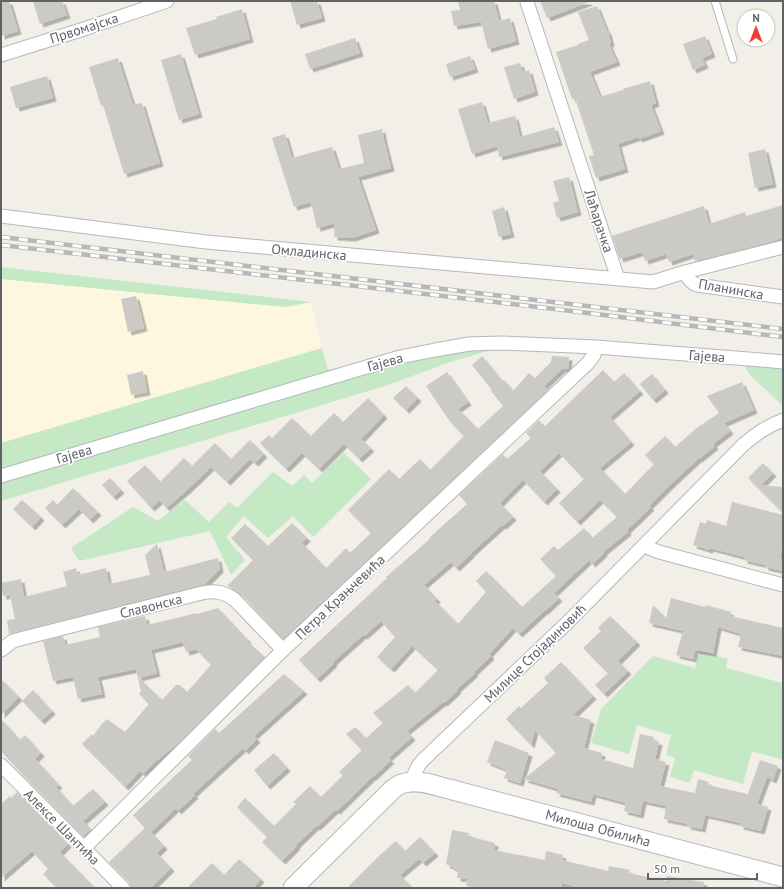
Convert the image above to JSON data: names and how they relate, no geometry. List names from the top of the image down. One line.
{"streets":{"street":["Првомајска","Лаћарачка","Омладинска","Планинска","Гајева","Петра Крањчевића","Славонска","Милице Стојадиновић","Алексе Шантића","Милоша Обилића"]},"crossings":[["Лаћарачка","Омладинска"],["Гајева","Петра Крањчевића"],["Петра Крањчевића","Славонска"],["Петра Крањчевића","Алексе Шантића"],["Милице Стојадиновић","Милоша Обилића"]],"scale_bar":"50 m","north":"top"}
